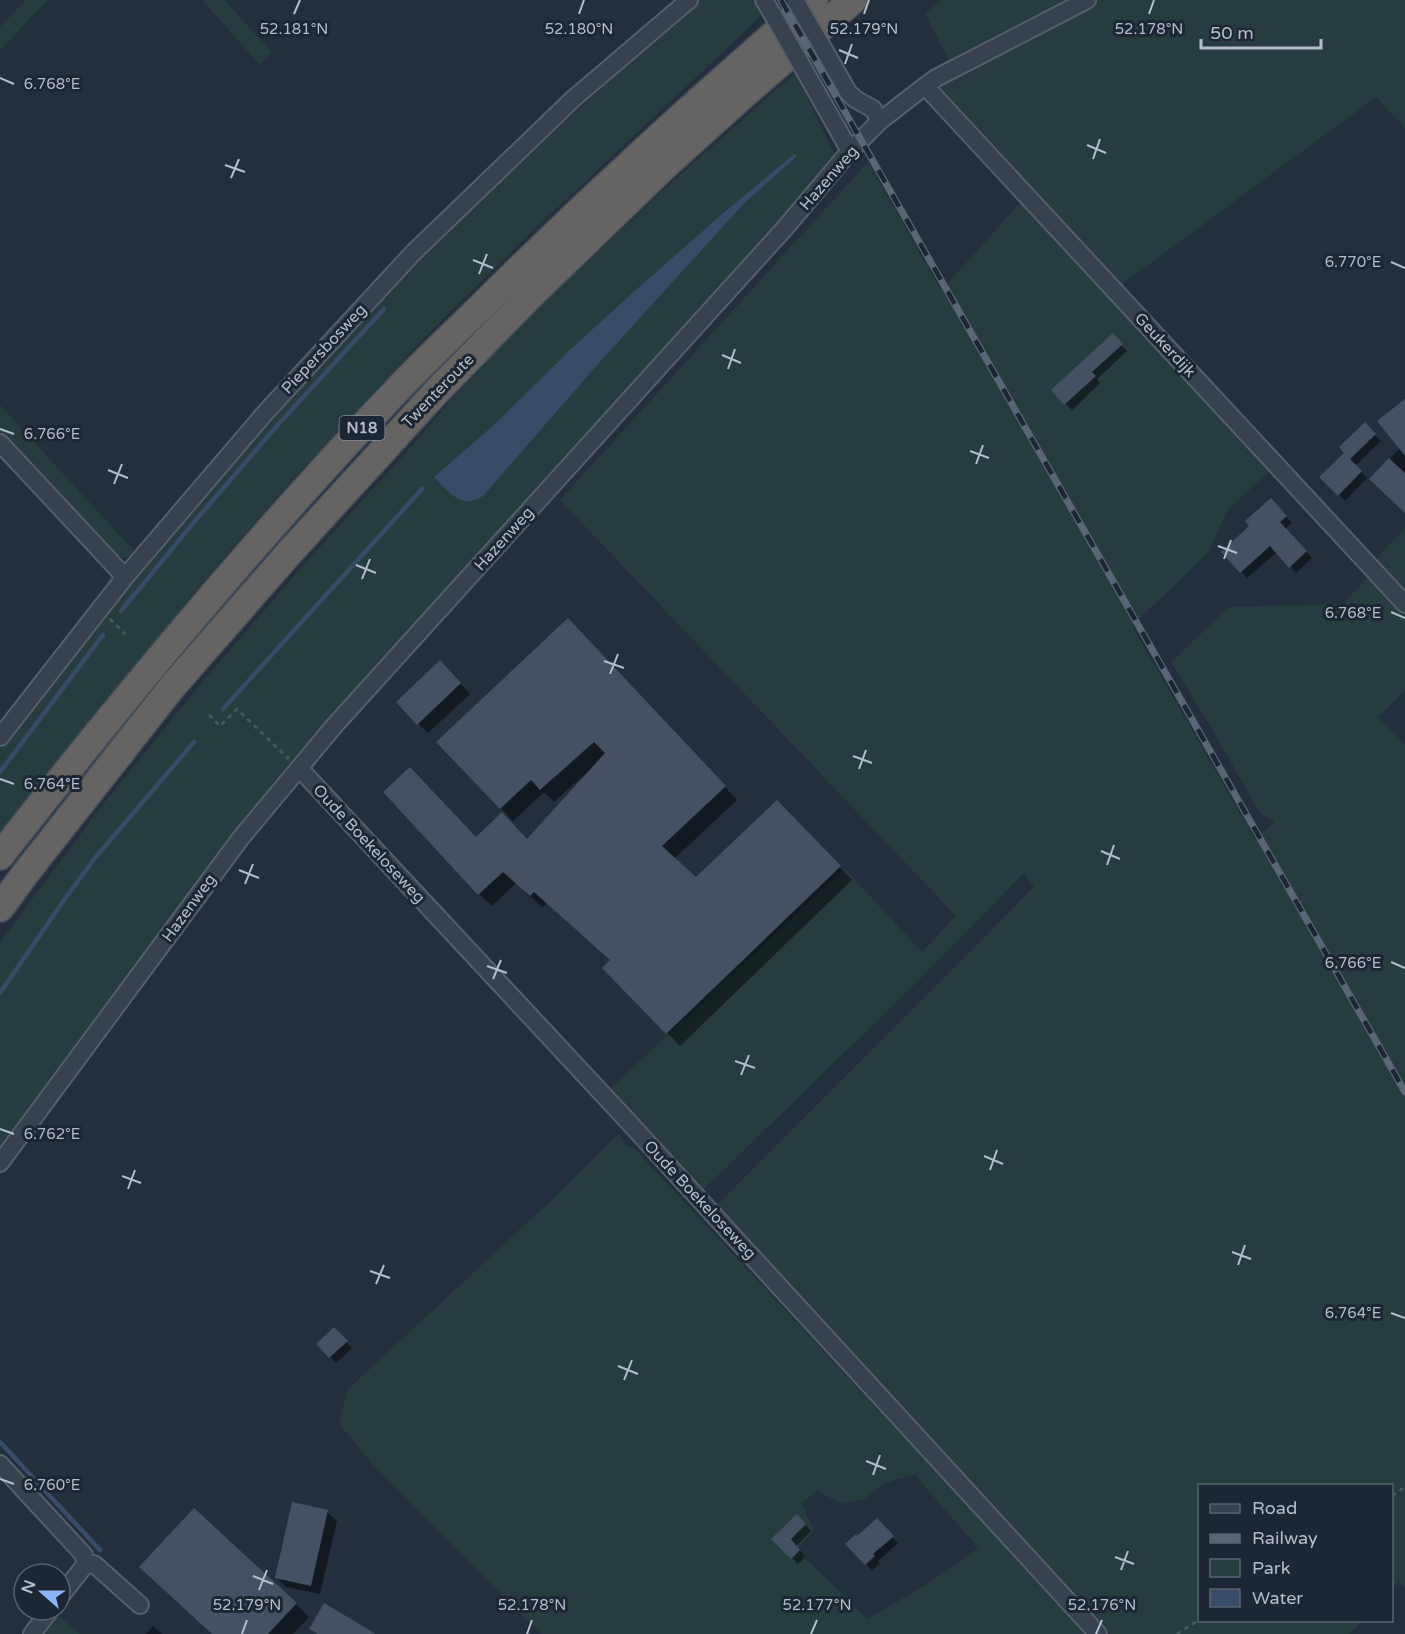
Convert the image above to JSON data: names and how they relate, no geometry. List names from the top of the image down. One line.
{"streets":{"highway":["Twenteroute","N18"],"street":["Hazenweg","Geukerdijk","Piepersbosweg","Oude Boekeloseweg"]},"crossings":[["Hazenweg","Geukerdijk"],["Hazenweg","Oude Boekeloseweg"],["Twenteroute","N18"]],"legend":["Road","Railway","Park","Water"],"scale_bar":"50 m","north":"left","coordinates":["52.179°N","52.181°N","52.180°N","52.178°N","6.768°E","6.770°E","6.766°E","6.764°E","6.762°E","6.760°E","52.177°N","52.176°N"]}
